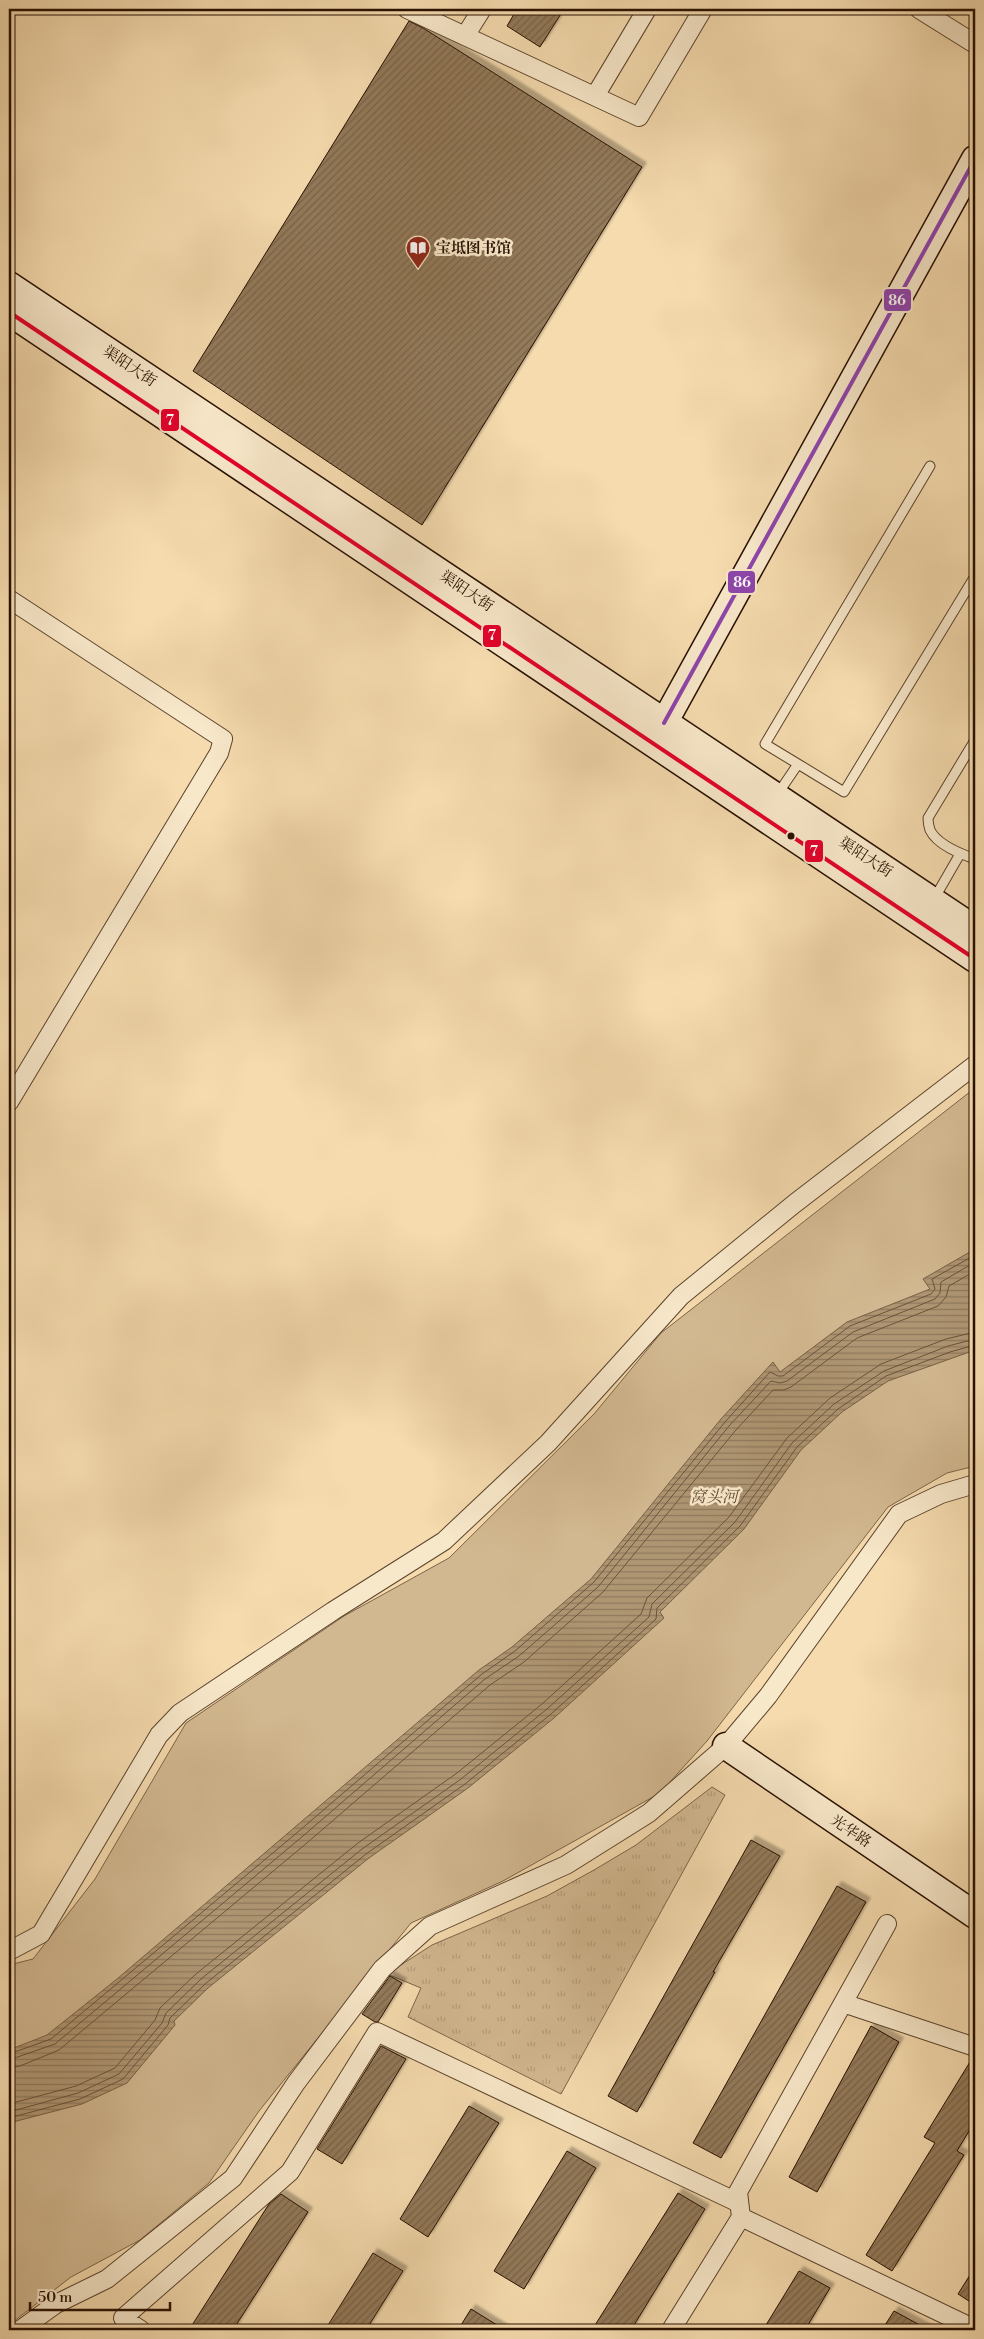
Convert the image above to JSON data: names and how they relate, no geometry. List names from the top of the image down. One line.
{"streets":{"main road":["渠阳大街","光华路"]},"water":["窝头河"],"places":{"library":["宝坻图书馆"]},"lines":["transit line 86","transit line 7"],"scale_bar":"50 m"}
